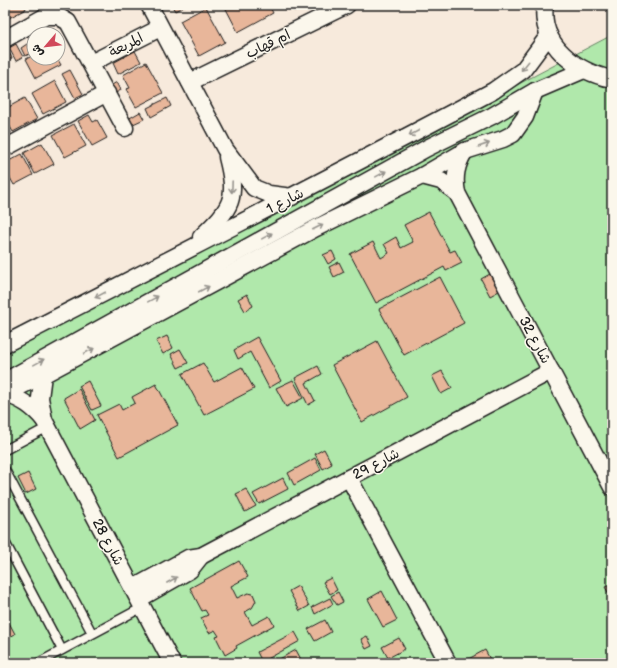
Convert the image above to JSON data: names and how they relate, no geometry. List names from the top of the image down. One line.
{"streets":{"street":["ام قهاب","المربعة","شارع 1","شارع 32","شارع 29","شارع 28"]},"crossings":[["شارع 32","شارع 29"],["شارع 29","شارع 28"]],"north":"bottom left"}
